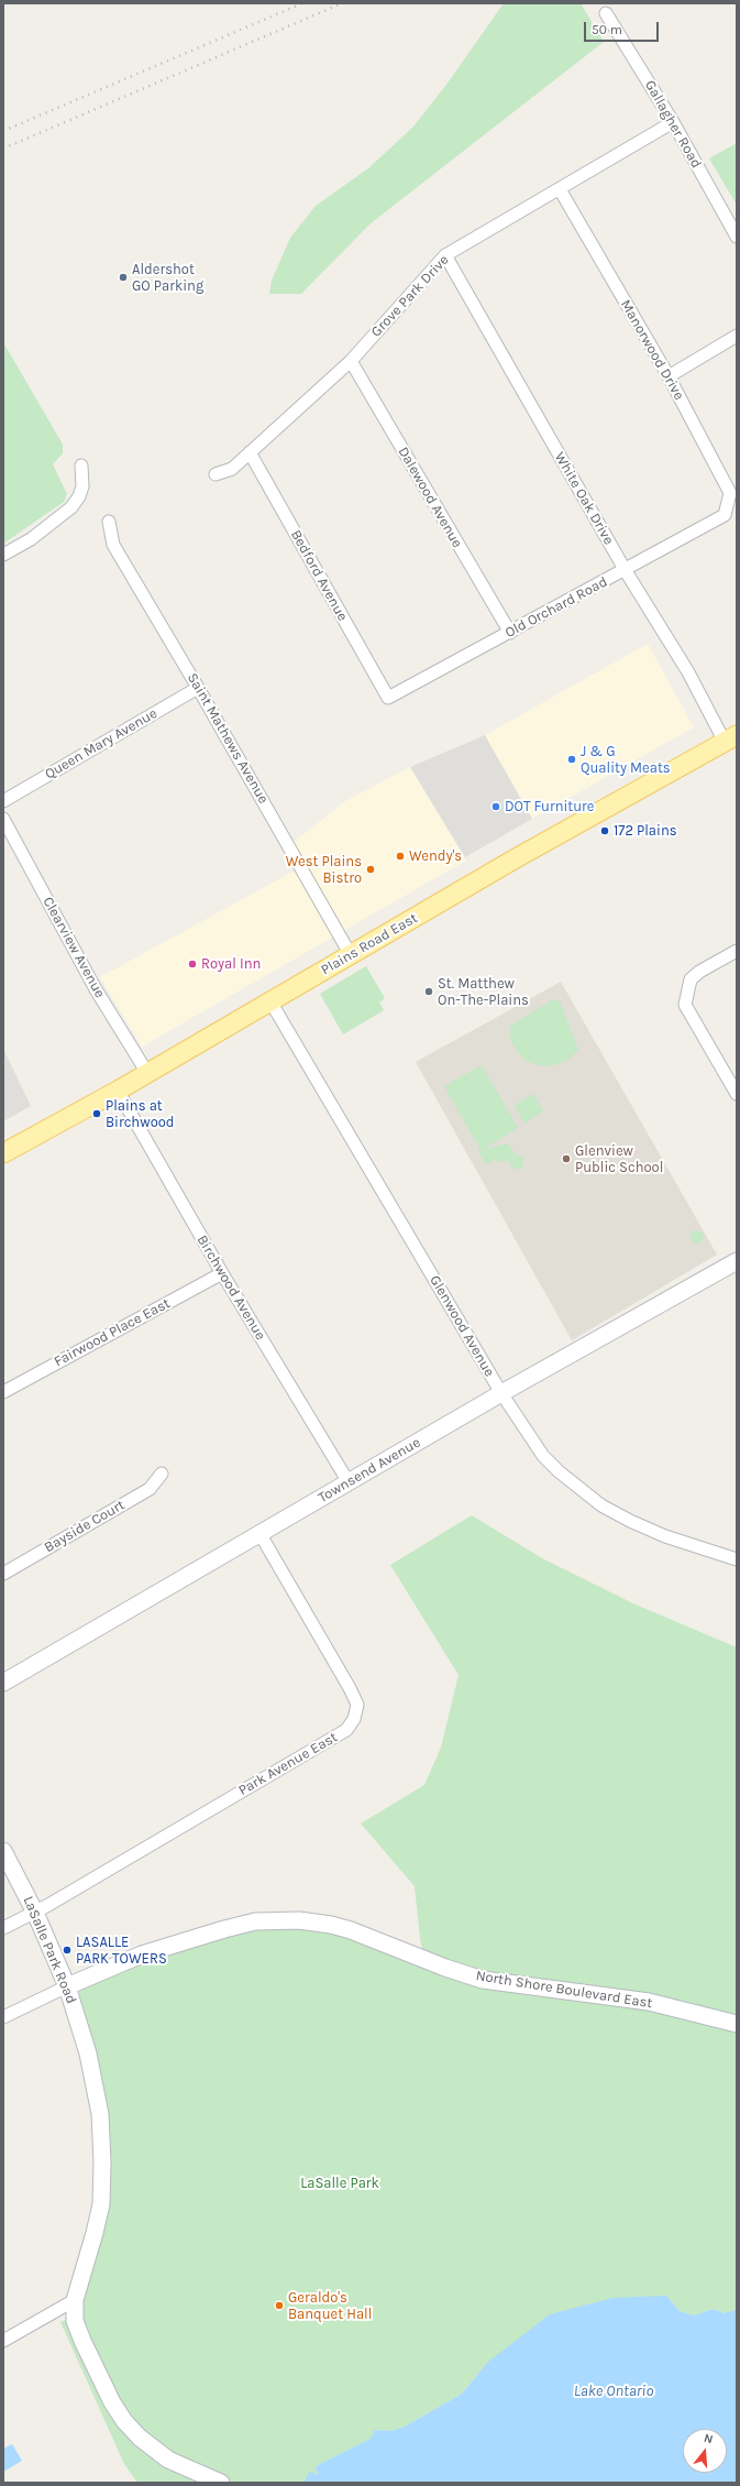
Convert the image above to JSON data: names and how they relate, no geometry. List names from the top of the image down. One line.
{"streets":{"main road":["Plains Road East"],"street":["Gallagher Road","Grove Park Drive","Manorwood Drive","Dalewood Avenue","White Oak Drive","Bedford Avenue","Old Orchard Road","Saint Mathews Avenue","Queen Mary Avenue","Clearview Avenue","Birchwood Avenue","Glenwood Avenue","Fairwood Place East","Townsend Avenue","Bayside Court","Park Avenue East","LaSalle Park Road","North Shore Boulevard East"]},"crossings":[["Gallagher Road","Grove Park Drive"],["Grove Park Drive","Manorwood Drive"],["Grove Park Drive","Dalewood Avenue"],["Grove Park Drive","White Oak Drive"],["Grove Park Drive","Bedford Avenue"],["Manorwood Drive","Old Orchard Road"],["Dalewood Avenue","Old Orchard Road"],["White Oak Drive","Old Orchard Road"],["White Oak Drive","Plains Road East"],["Bedford Avenue","Old Orchard Road"],["Saint Mathews Avenue","Queen Mary Avenue"],["Saint Mathews Avenue","Plains Road East"],["Plains Road East","Clearview Avenue"],["Plains Road East","Birchwood Avenue"],["Plains Road East","Glenwood Avenue"],["Birchwood Avenue","Fairwood Place East"],["Birchwood Avenue","Townsend Avenue"],["Glenwood Avenue","Townsend Avenue"],["Townsend Avenue","Park Avenue East"],["Park Avenue East","LaSalle Park Road"],["LaSalle Park Road","North Shore Boulevard East"]],"water":["Lake Ontario"],"parks":["LaSalle Park"],"places":["Aldershot GO Parking","J & G Quality Meats","DOT Furniture","172 Plains","Wendy's","West Plains Bistro","Royal Inn","St. Matthew On-The-Plains","Plains at Birchwood","Glenview Public School","LASALLE PARK TOWERS","Geraldo's Banquet Hall"],"scale_bar":"50 m","north":"top"}
